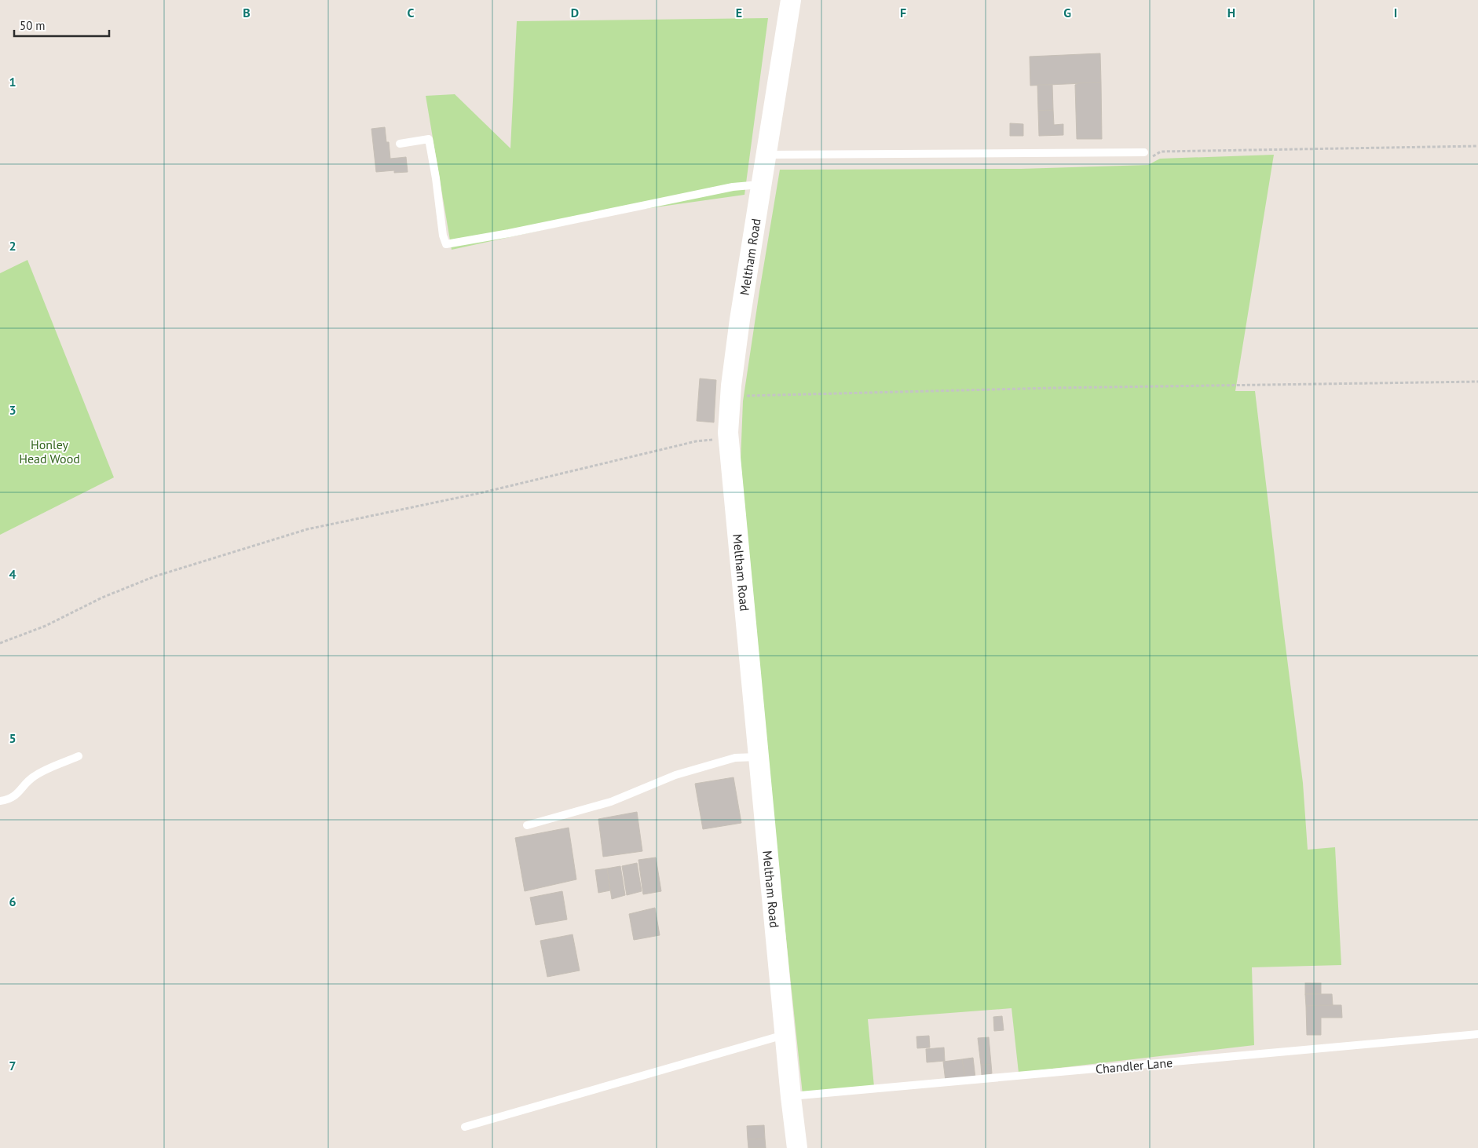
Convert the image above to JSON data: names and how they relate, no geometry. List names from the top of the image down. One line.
{"streets":{"street":["Meltham Road"],"lane":["Chandler Lane"]},"crossings":[["Meltham Road","Chandler Lane"]],"parks":["Honley Head Wood"],"scale_bar":"50 m","grid":{"columns":["B","C","D","E","F","G","H","I"],"rows":["1","2","3","4","5","6","7"]}}
